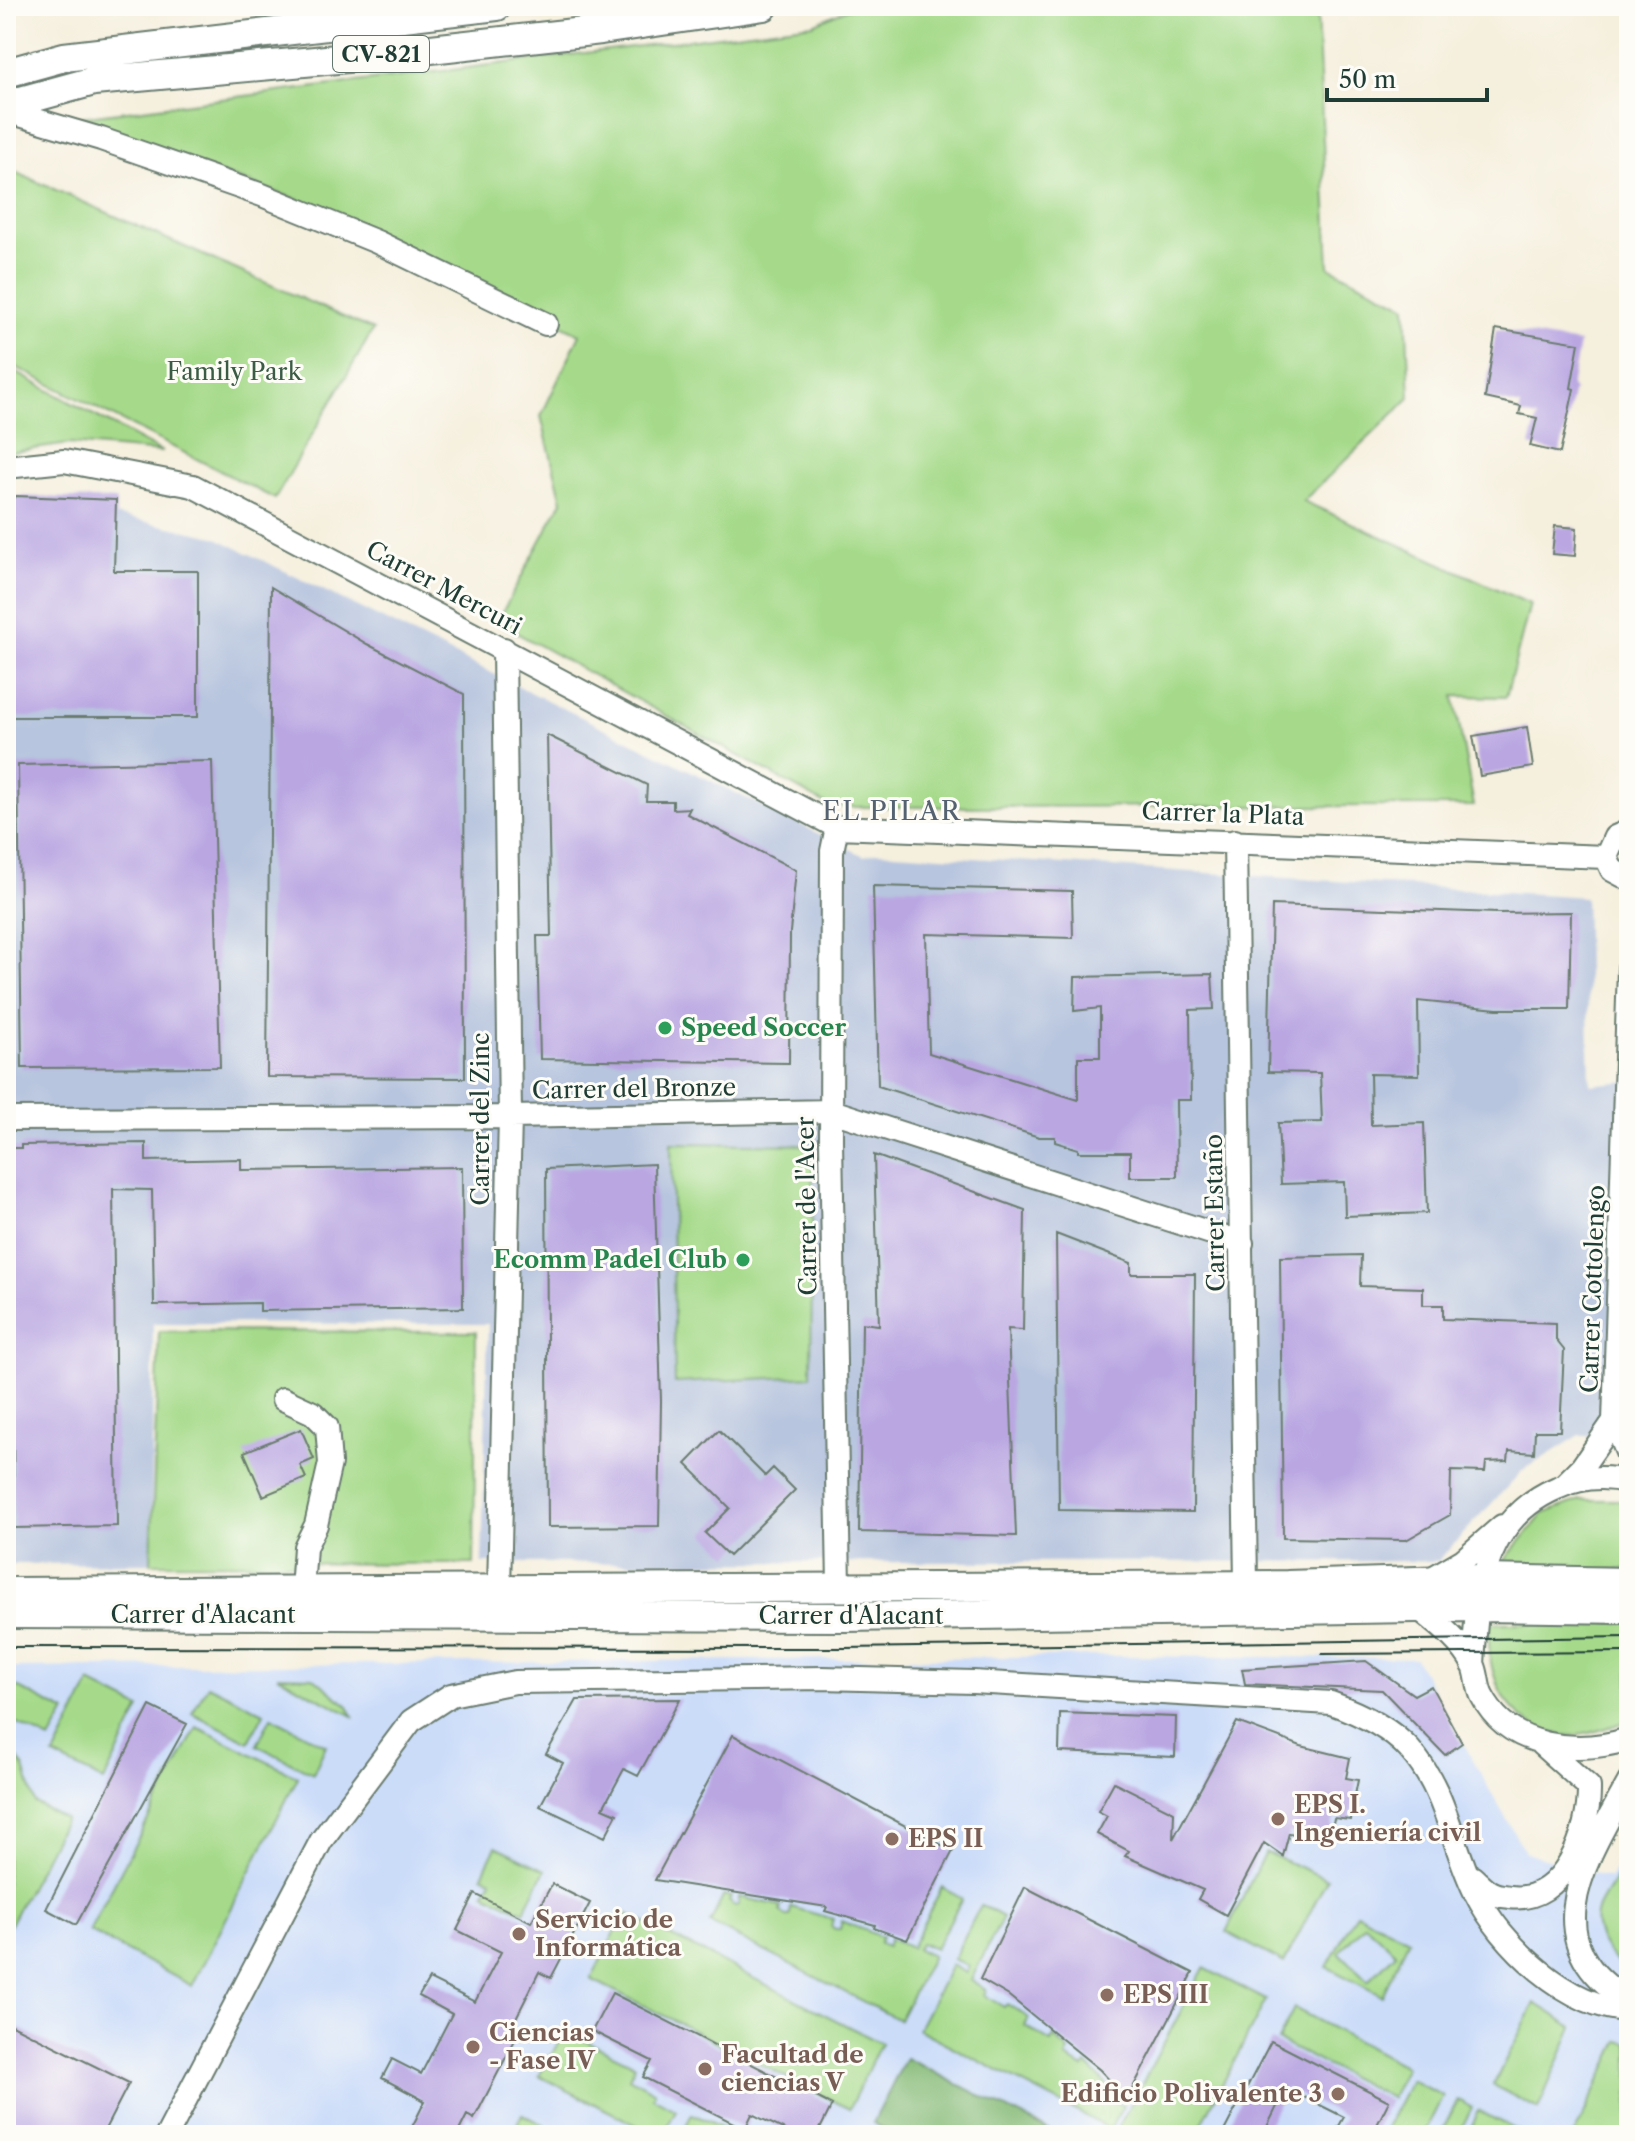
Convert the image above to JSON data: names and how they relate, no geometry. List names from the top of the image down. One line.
{"streets":{"main road":["CV-821","Carrer d'Alacant"],"street":["Carrer Mercuri","Carrer la Plata","Carrer del Bronze","Carrer del Zinc","Carrer de l'Acer","Carrer Estaño","Carrer Cottolengo"]},"crossings":[["Carrer Mercuri","Carrer la Plata"],["Carrer Mercuri","Carrer del Zinc"],["Carrer Mercuri","Carrer de l'Acer"],["Carrer la Plata","Carrer de l'Acer"],["Carrer la Plata","Carrer Estaño"],["Carrer del Bronze","Carrer del Zinc"],["Carrer del Bronze","Carrer de l'Acer"],["Carrer del Bronze","Carrer Estaño"],["Carrer del Zinc","Carrer d'Alacant"],["Carrer de l'Acer","Carrer d'Alacant"],["Carrer Estaño","Carrer d'Alacant"]],"districts":["EL PILAR"],"parks":["Family Park"],"places":["Speed Soccer","Ecomm Padel Club","EPS I. Ingeniería civil","EPS II","Servicio de Informática","EPS III","Ciencias - Fase IV","Facultad de ciencias V","Edificio Polivalente 3"],"scale_bar":"50 m"}
